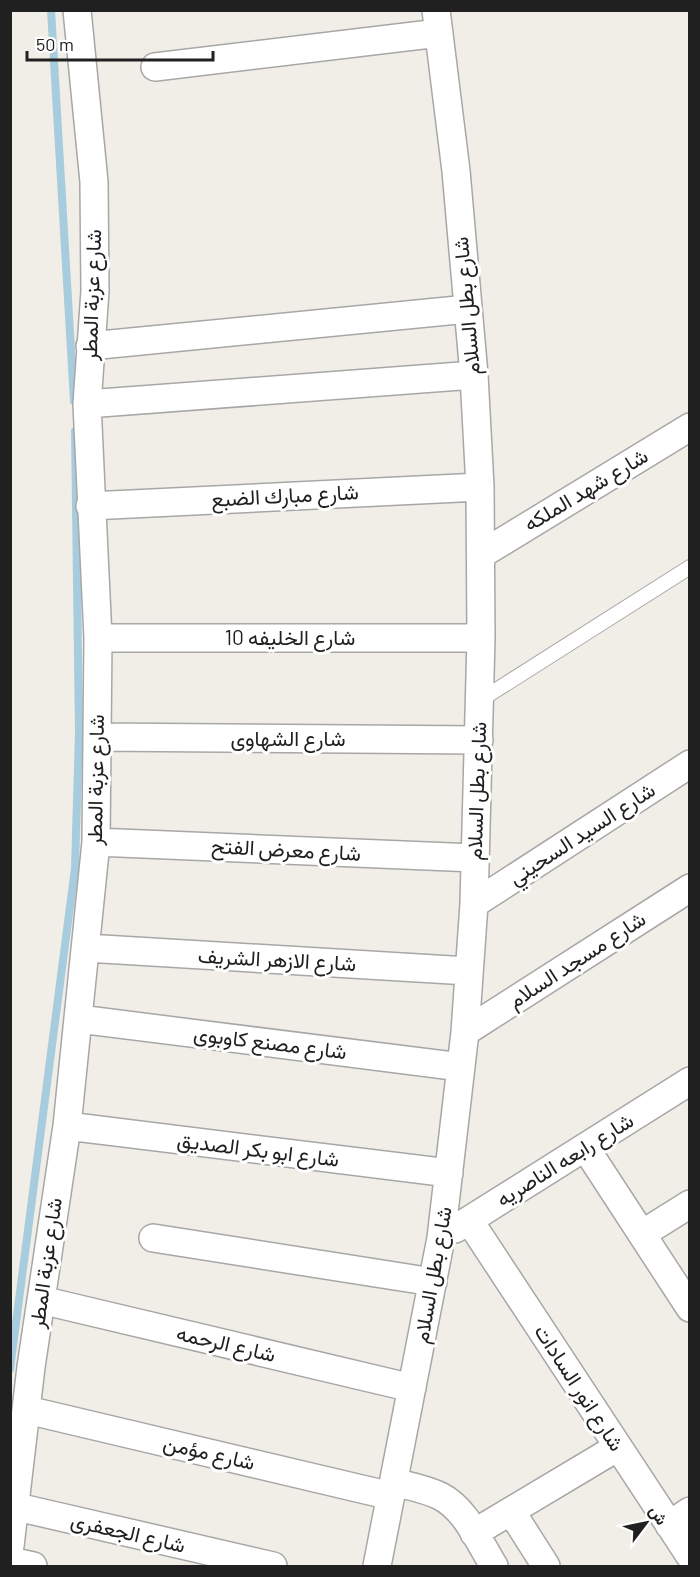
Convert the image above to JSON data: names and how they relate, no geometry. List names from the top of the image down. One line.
{"streets":{"street":["شارع عزبة المطر","شارع بطل السلام","شارع شهد الملكه","شارع مبارك الضبع","شارع الخليفه 10","شارع الشهاوى","شارع السيد السحيني","شارع معرض الفتح","شارع الازهر الشريف","شارع مسجد السلام","شارع مصنع كاوبوى","شارع ابو بكر الصديق","شارع رابعه الناصريه","شارع الرحمه","شارع انور السادات","شارع مؤمن","شارع الجعفرى"]},"crossings":[["شارع عزبة المطر","شارع مبارك الضبع"],["شارع عزبة المطر","شارع الخليفه 10"],["شارع عزبة المطر","شارع الشهاوى"],["شارع عزبة المطر","شارع معرض الفتح"],["شارع عزبة المطر","شارع الازهر الشريف"],["شارع عزبة المطر","شارع مصنع كاوبوى"],["شارع عزبة المطر","شارع ابو بكر الصديق"],["شارع عزبة المطر","شارع الرحمه"],["شارع عزبة المطر","شارع مؤمن"],["شارع عزبة المطر","شارع الجعفرى"],["شارع بطل السلام","شارع شهد الملكه"],["شارع بطل السلام","شارع مبارك الضبع"],["شارع بطل السلام","شارع الخليفه 10"],["شارع بطل السلام","شارع الشهاوى"],["شارع بطل السلام","شارع السيد السحيني"],["شارع بطل السلام","شارع معرض الفتح"],["شارع بطل السلام","شارع الازهر الشريف"],["شارع بطل السلام","شارع مسجد السلام"],["شارع بطل السلام","شارع مصنع كاوبوى"],["شارع بطل السلام","شارع ابو بكر الصديق"],["شارع بطل السلام","شارع رابعه الناصريه"],["شارع بطل السلام","شارع الرحمه"],["شارع بطل السلام","شارع مؤمن"],["شارع رابعه الناصريه","شارع انور السادات"]],"scale_bar":"50 m","north":"top right"}
